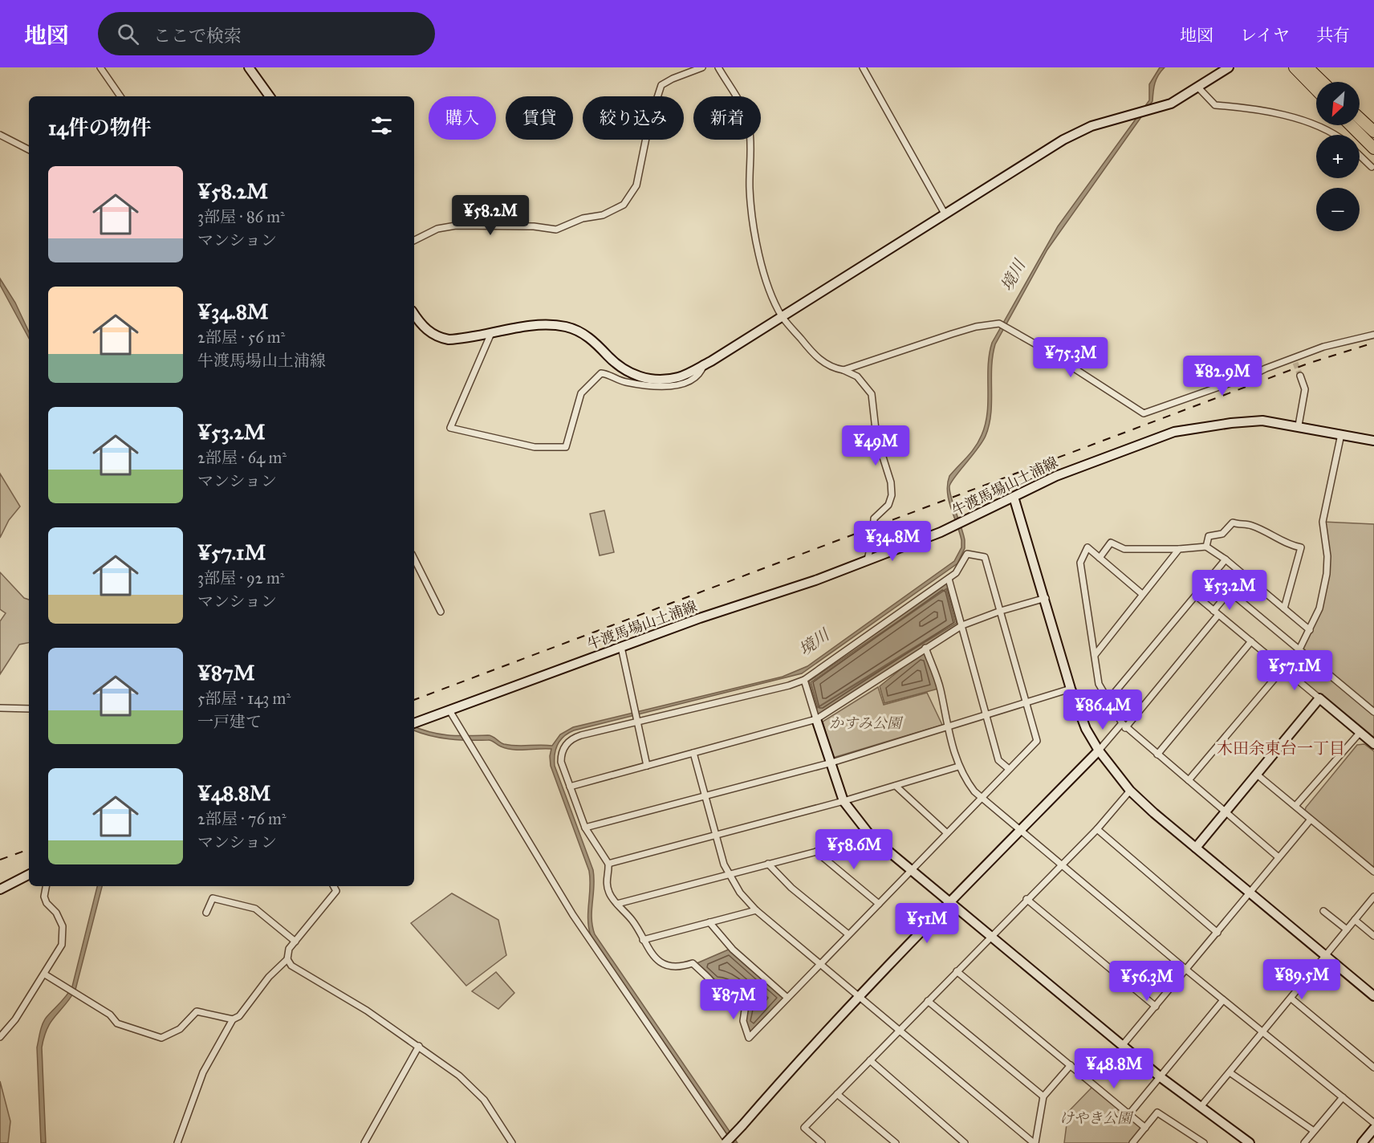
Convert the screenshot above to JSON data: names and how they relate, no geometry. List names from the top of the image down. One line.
{"streets":{"street":["牛渡馬場山土浦線"]},"districts":["木田余東台一丁目"],"water":["境川"],"parks":["かすみ公園","けやき公園"],"north":"bottom left","page":{"header":"地図","search":"ここで検索","nav":["地図","レイヤ","共有"],"map_buttons":["+","−"],"chip":["購入","賃貸","絞り込み","新着"],"heading":"14件の物件","list":[{"name":"¥58.2M","note":"3部屋 · 86 m² · マンション"},{"name":"¥34.8M","note":"2部屋 · 56 m² · 牛渡馬場山土浦線"},{"name":"¥53.2M","note":"2部屋 · 64 m² · マンション"},{"name":"¥57.1M","note":"3部屋 · 92 m² · マンション"},{"name":"¥87M","note":"5部屋 · 143 m² · 一戸建て"},{"name":"¥48.8M","note":"2部屋 · 76 m² · マンション"}],"price":["¥58.2M","¥75.3M","¥82.9M","¥49M","¥34.8M","¥53.2M","¥57.1M","¥86.4M","¥58.6M","¥51M","¥89.5M","¥56.3M","¥87M","¥48.8M"]}}
